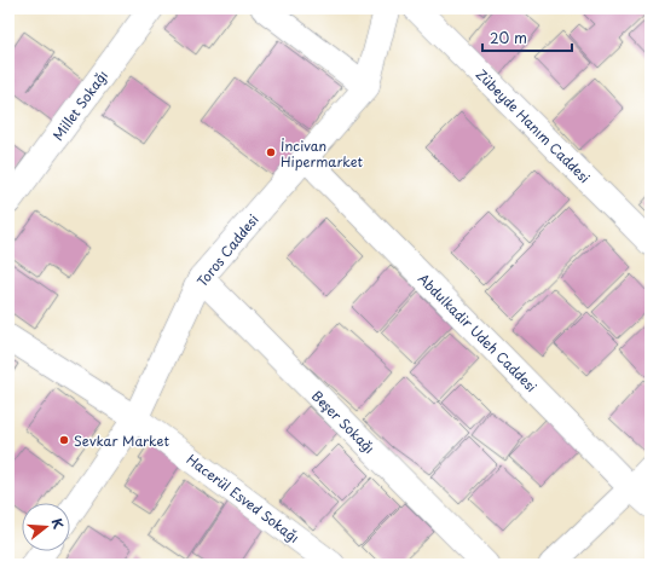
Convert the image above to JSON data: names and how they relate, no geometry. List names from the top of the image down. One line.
{"streets":{"street":["Millet Sokağı","Zübeyde Hanım Caddesi","Toros Caddesi","Abdulkadir Udeh Caddesi","Beşer Sokağı","Hacerül Esved Sokağı"]},"crossings":[["Toros Caddesi","Abdulkadir Udeh Caddesi"],["Toros Caddesi","Beşer Sokağı"],["Toros Caddesi","Hacerül Esved Sokağı"]],"places":["İncivan Hipermarket","Sevkar Market"],"scale_bar":"20 m","north":"right"}
